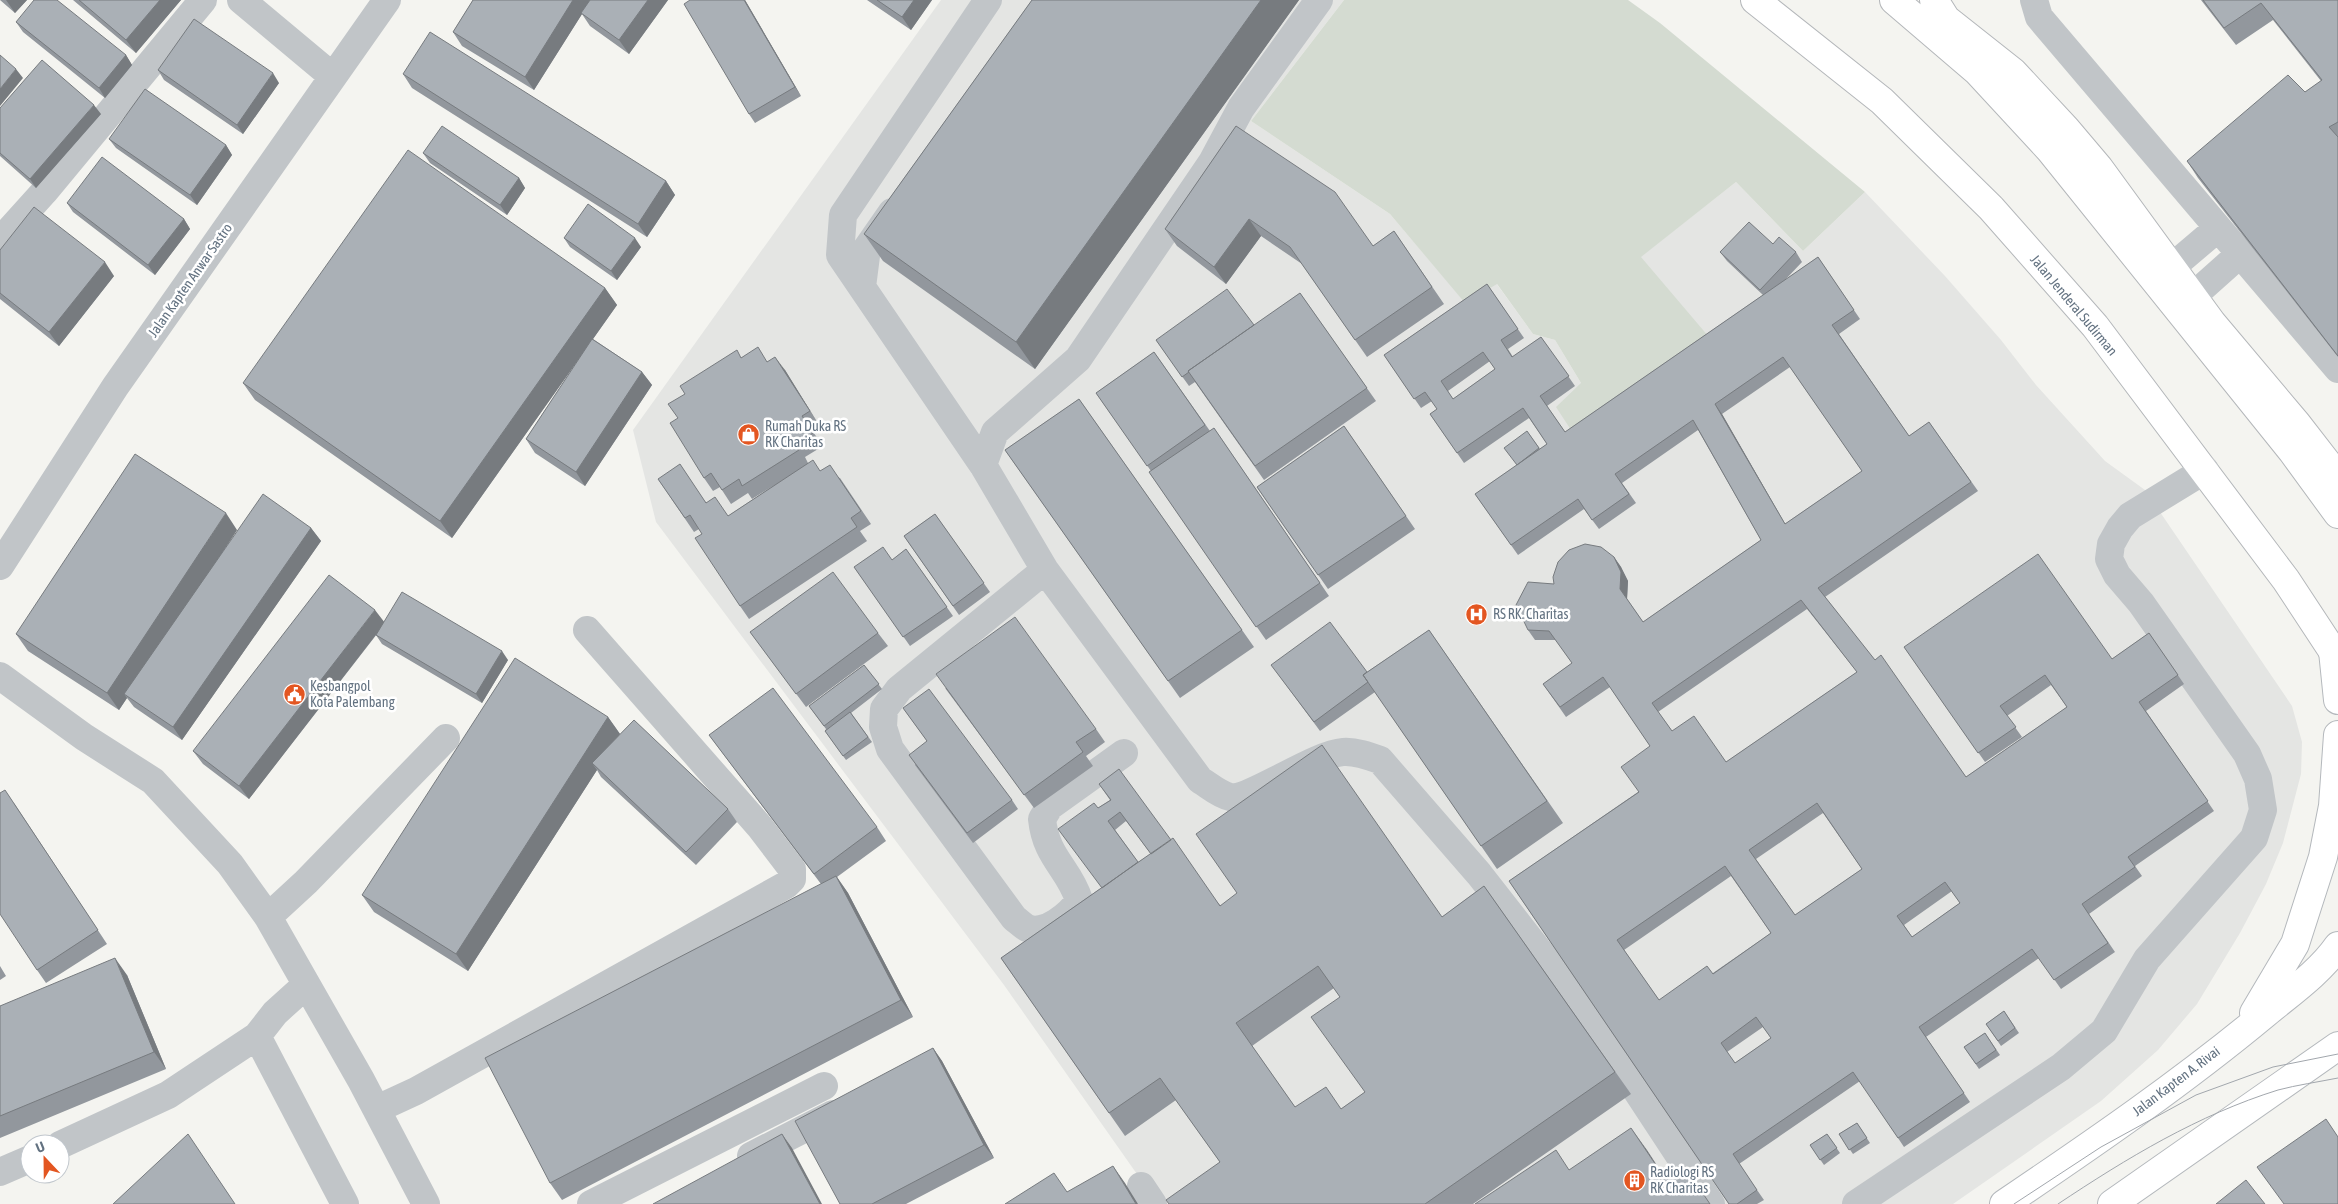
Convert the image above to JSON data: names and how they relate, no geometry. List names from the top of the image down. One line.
{"streets":{"main road":["Jalan Jenderal Sudirman","Jalan Kapten A. Rivai"],"street":["Jalan Kapten Anwar Sastro"]},"places":{"shop":["Rumah Duka RS RK Charitas"],"hospital":["RS RK. Charitas"],"public building":["Kesbangpol Kota Palembang"],"building":["Radiologi RS RK Charitas"]},"north":"top"}
